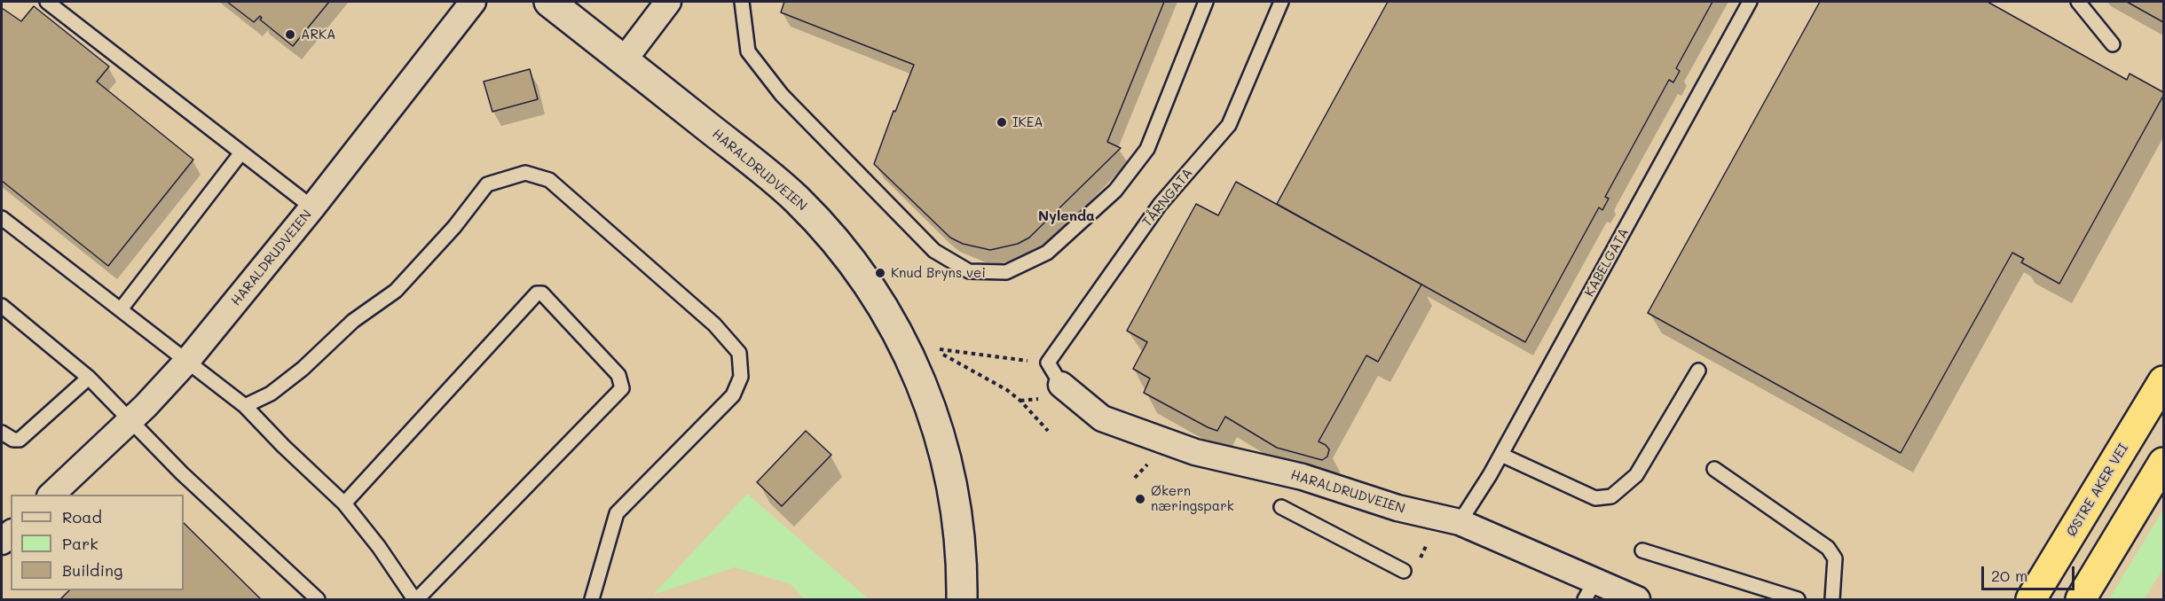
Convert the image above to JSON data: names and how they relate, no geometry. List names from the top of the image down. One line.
{"streets":{"highway":["ØSTRE AKER VEI"],"street":["HARALDRUDVEIEN"],"lane":["TÅRNGATA","KABELGATA"]},"crossings":[["HARALDRUDVEIEN","KABELGATA"]],"districts":["Nylenda"],"places":["ARKA","IKEA","Knud Bryns vei","Økern næringspark"],"legend":["Road","Park","Building"],"scale_bar":"20 m"}
